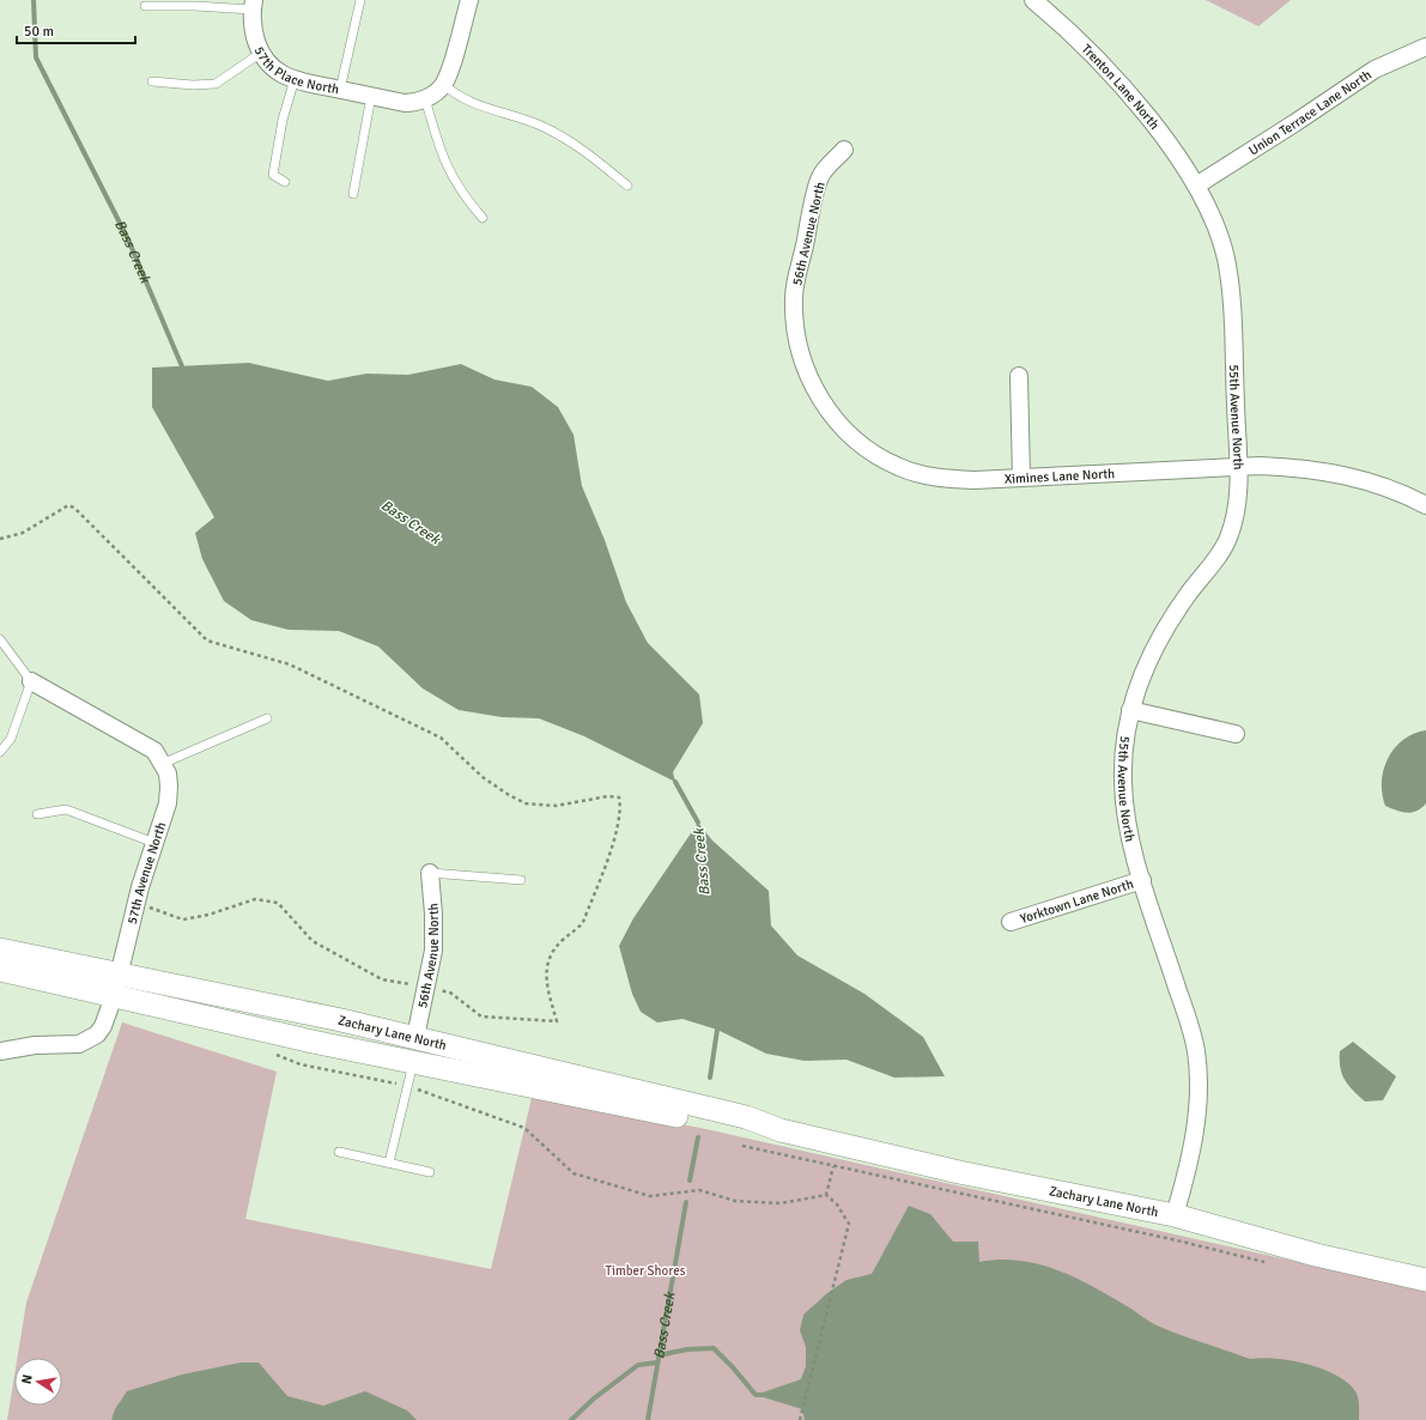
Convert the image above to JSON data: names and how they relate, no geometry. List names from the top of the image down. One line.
{"streets":{"street":["57th Place North","Trenton Lane North","Union Terrace Lane North","56th Avenue North","55th Avenue North","Ximines Lane North","57th Avenue North","Yorktown Lane North","Zachary Lane North"]},"crossings":[["Trenton Lane North","Union Terrace Lane North"],["Trenton Lane North","55th Avenue North"],["Union Terrace Lane North","55th Avenue North"],["56th Avenue North","Ximines Lane North"],["56th Avenue North","Zachary Lane North"],["55th Avenue North","Ximines Lane North"],["55th Avenue North","Yorktown Lane North"],["55th Avenue North","Zachary Lane North"],["57th Avenue North","Zachary Lane North"]],"water":["Bass Creek"],"parks":["Timber Shores"],"scale_bar":"50 m","north":"left"}
